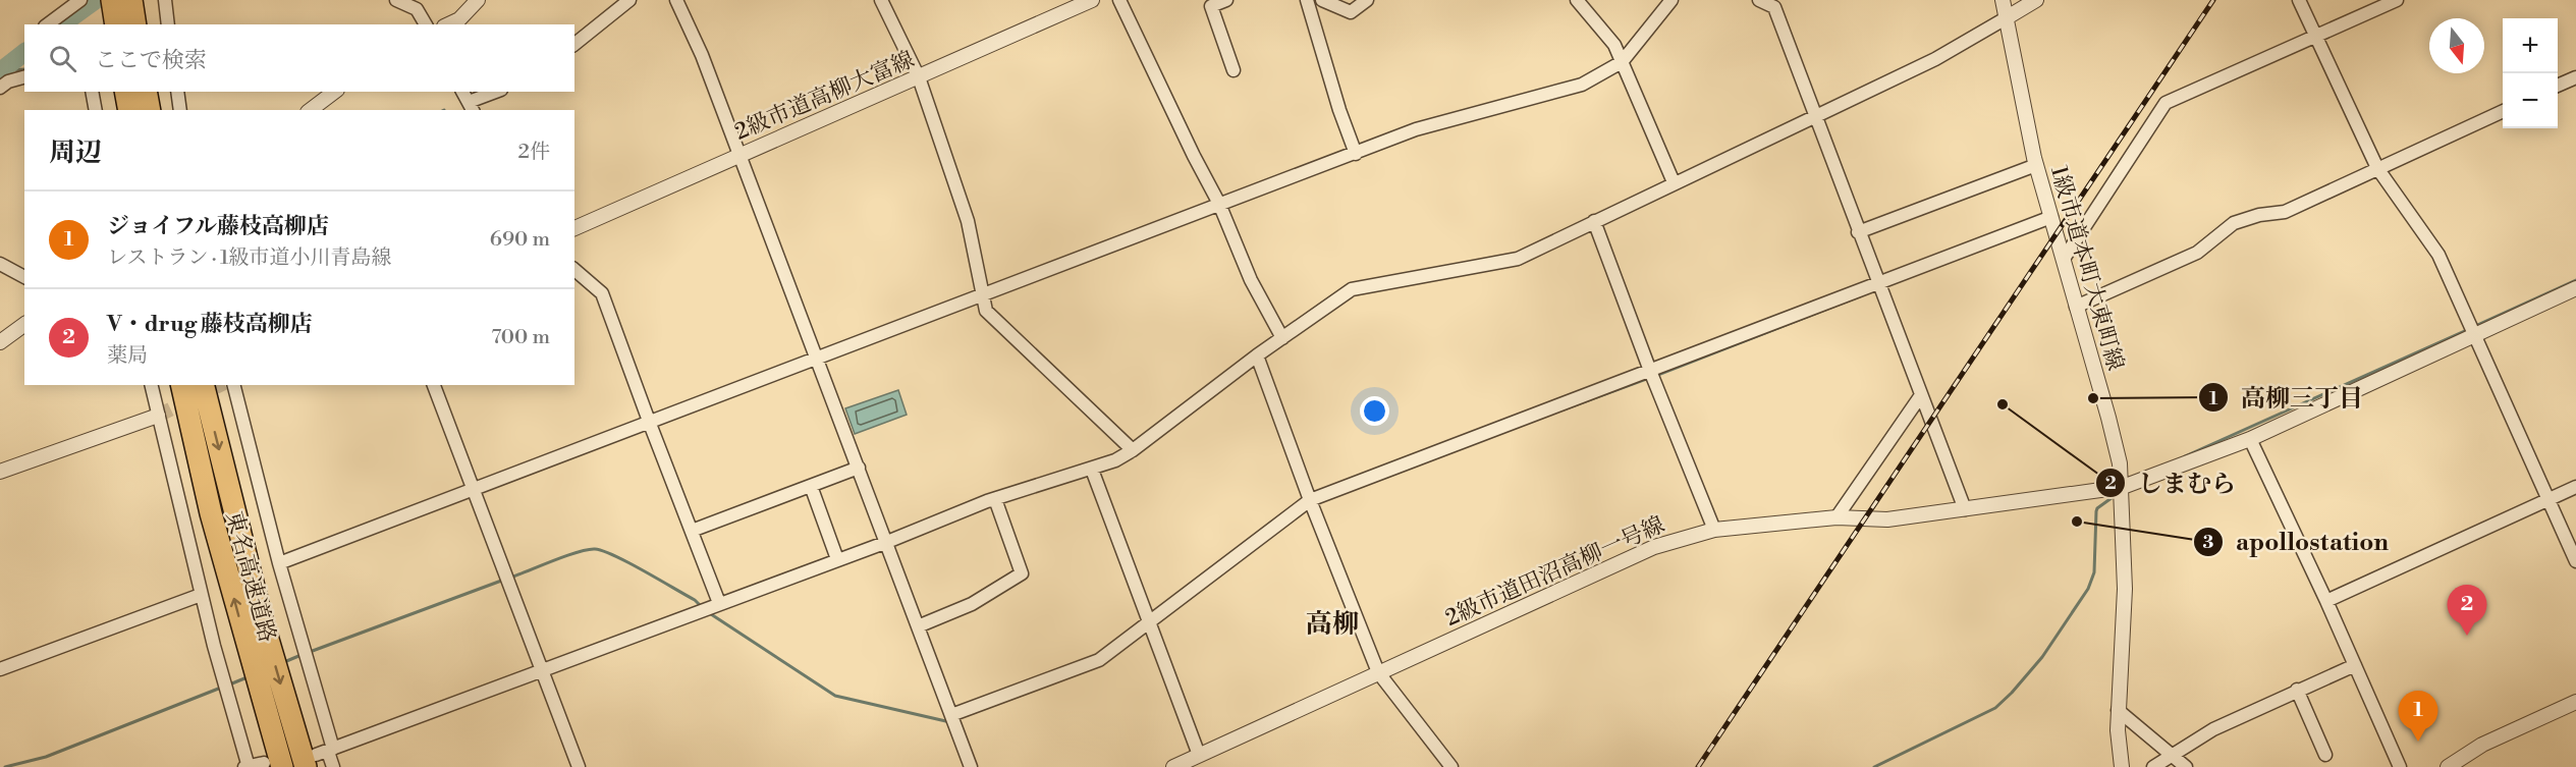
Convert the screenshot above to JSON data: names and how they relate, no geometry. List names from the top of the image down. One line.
{"streets":{"highway":["東名高速道路"],"street":["2級市道高柳大富線","1級市道本町大東町線","2級市道田沼高柳一号線"]},"crossings":[["1級市道本町大東町線","2級市道田沼高柳一号線"]],"districts":["高柳"],"places":["高柳三丁目","しまむら","apollostation"],"north":"bottom","page":{"map_buttons":["+","−"],"search":"ここで検索","heading":["周辺","2件"],"list":[{"mark":"1","name":"ジョイフル藤枝高柳店","note":"レストラン · 1級市道小川青島線","value":"690 m"},{"mark":"2","name":"V・drug 藤枝高柳店","note":"薬局","value":"700 m"}],"pins":["2","1"]}}
